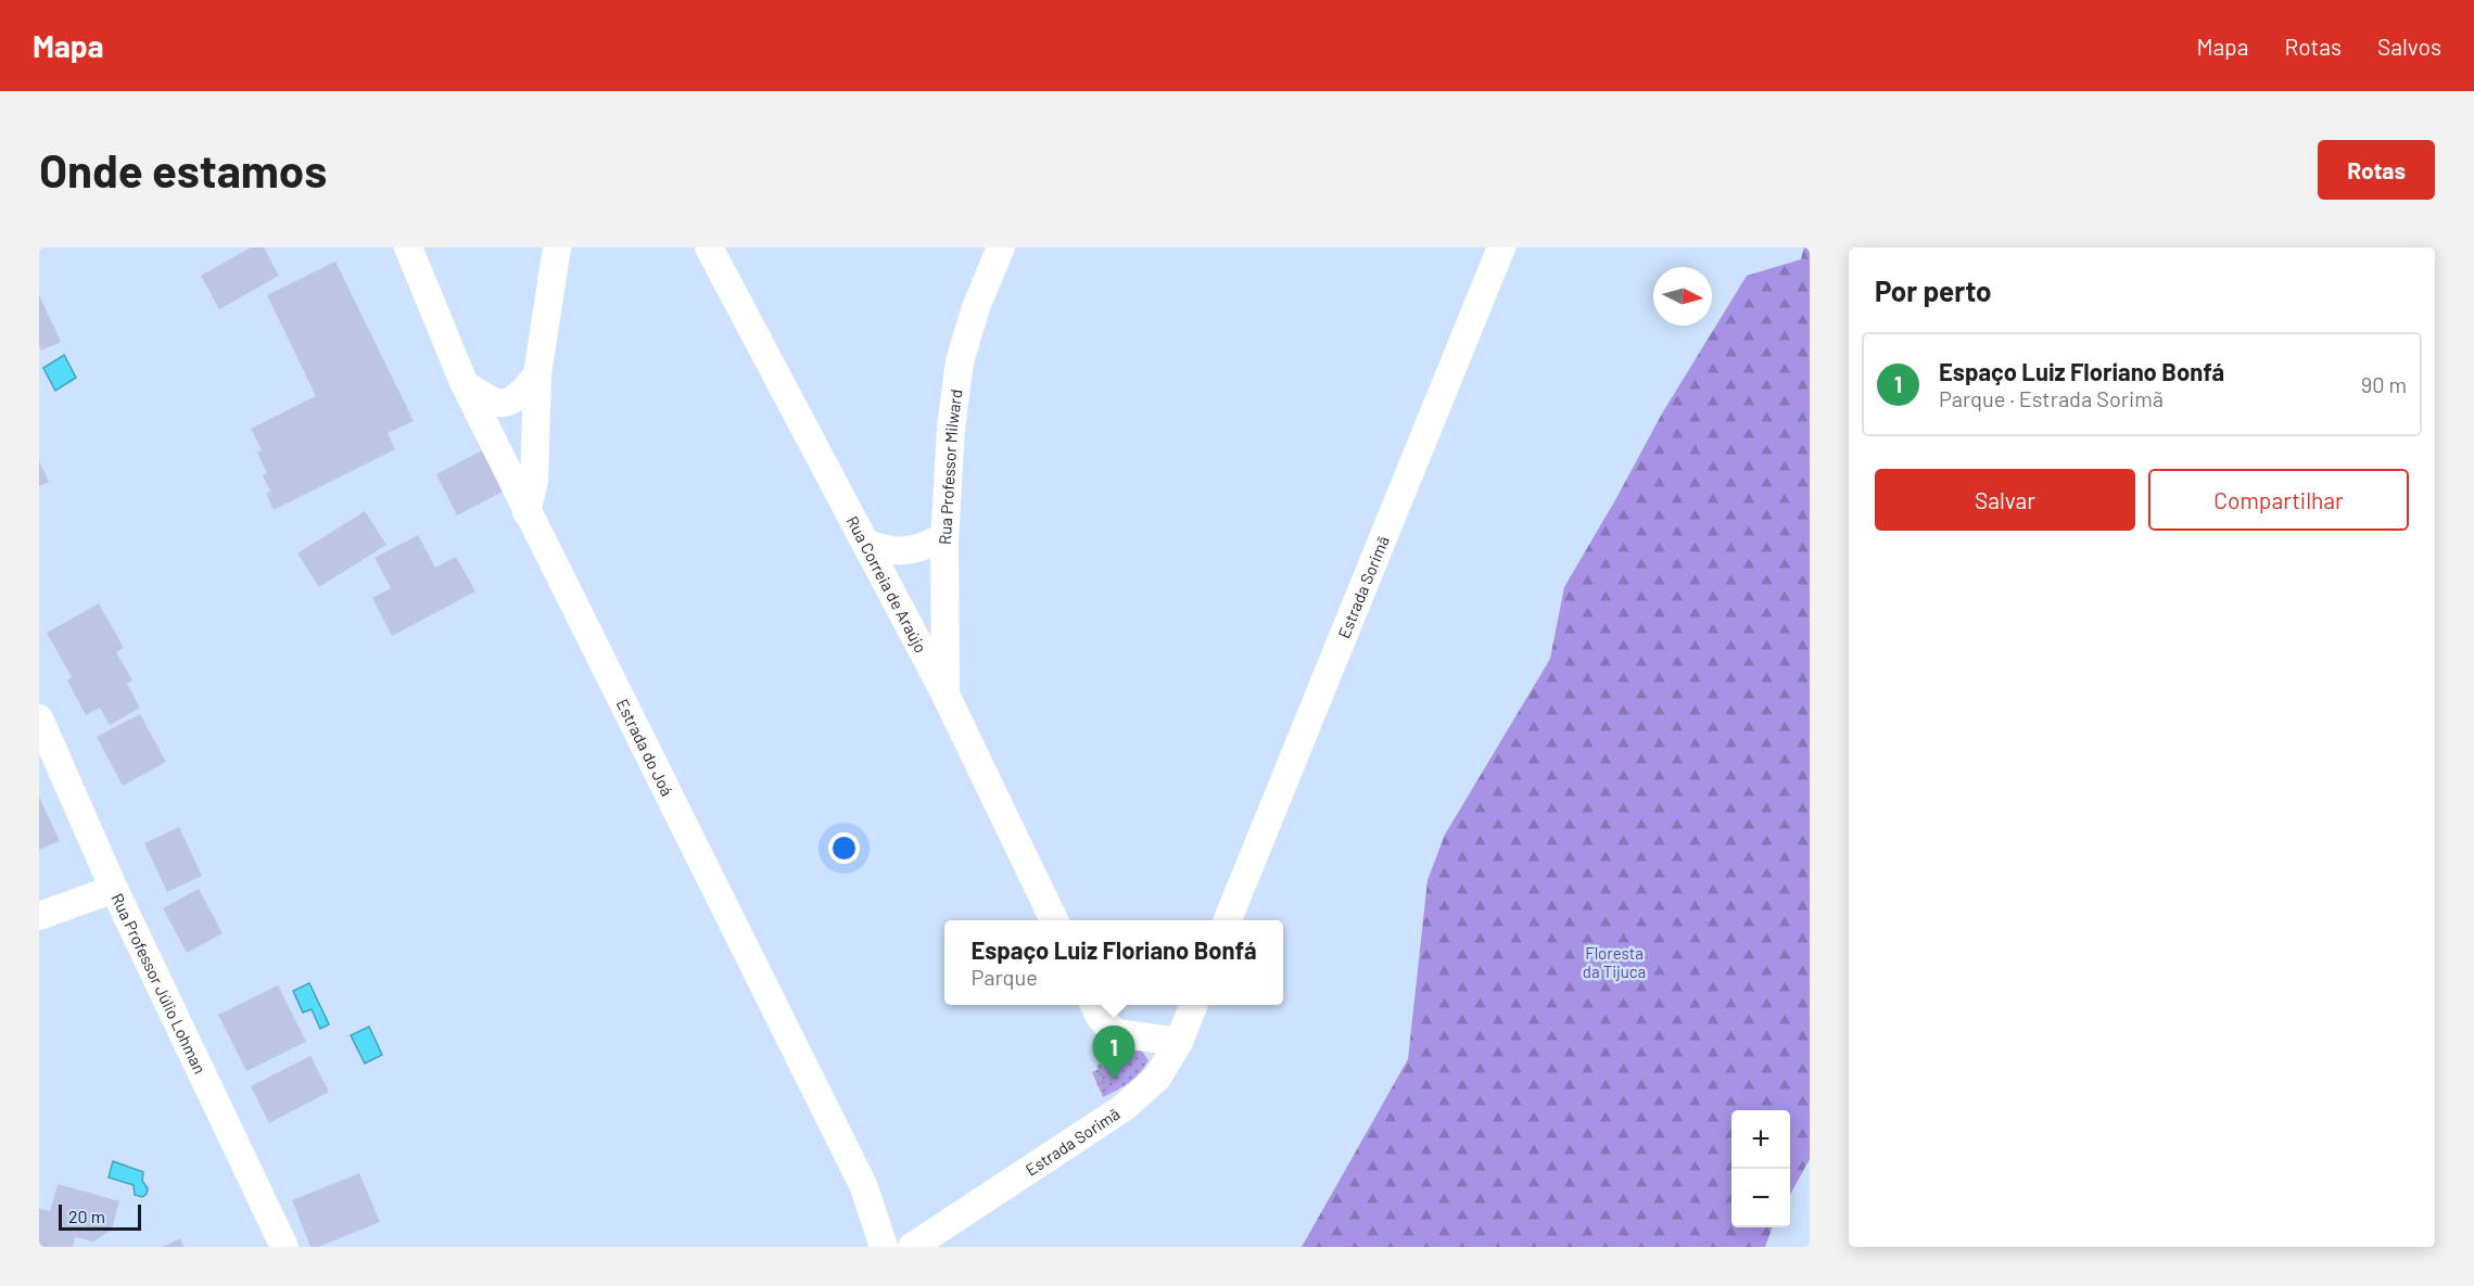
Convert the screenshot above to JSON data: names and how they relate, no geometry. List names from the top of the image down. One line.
{"streets":{"street":["Rua Professor Milward","Rua Correia de Araújo","Estrada Sorimã","Estrada do Joá","Rua Professor Júlio Lohman"]},"crossings":[["Rua Professor Milward","Rua Correia de Araújo"]],"parks":["Floresta da Tijuca"],"scale_bar":"20 m","north":"right","page":{"header":"Mapa","nav":["Mapa","Rotas","Salvos"],"buttons":["Rotas",["Salvar","Compartilhar"]],"title":"Onde estamos","heading":"Por perto","list":[{"mark":"1","name":"Espaço Luiz Floriano Bonfá","note":"Parque · Estrada Sorimã","value":"90 m"}],"popup":["Espaço Luiz Floriano Bonfá","Parque"],"pins":"1","map_buttons":["+","−"],"scale":"20 m"}}
